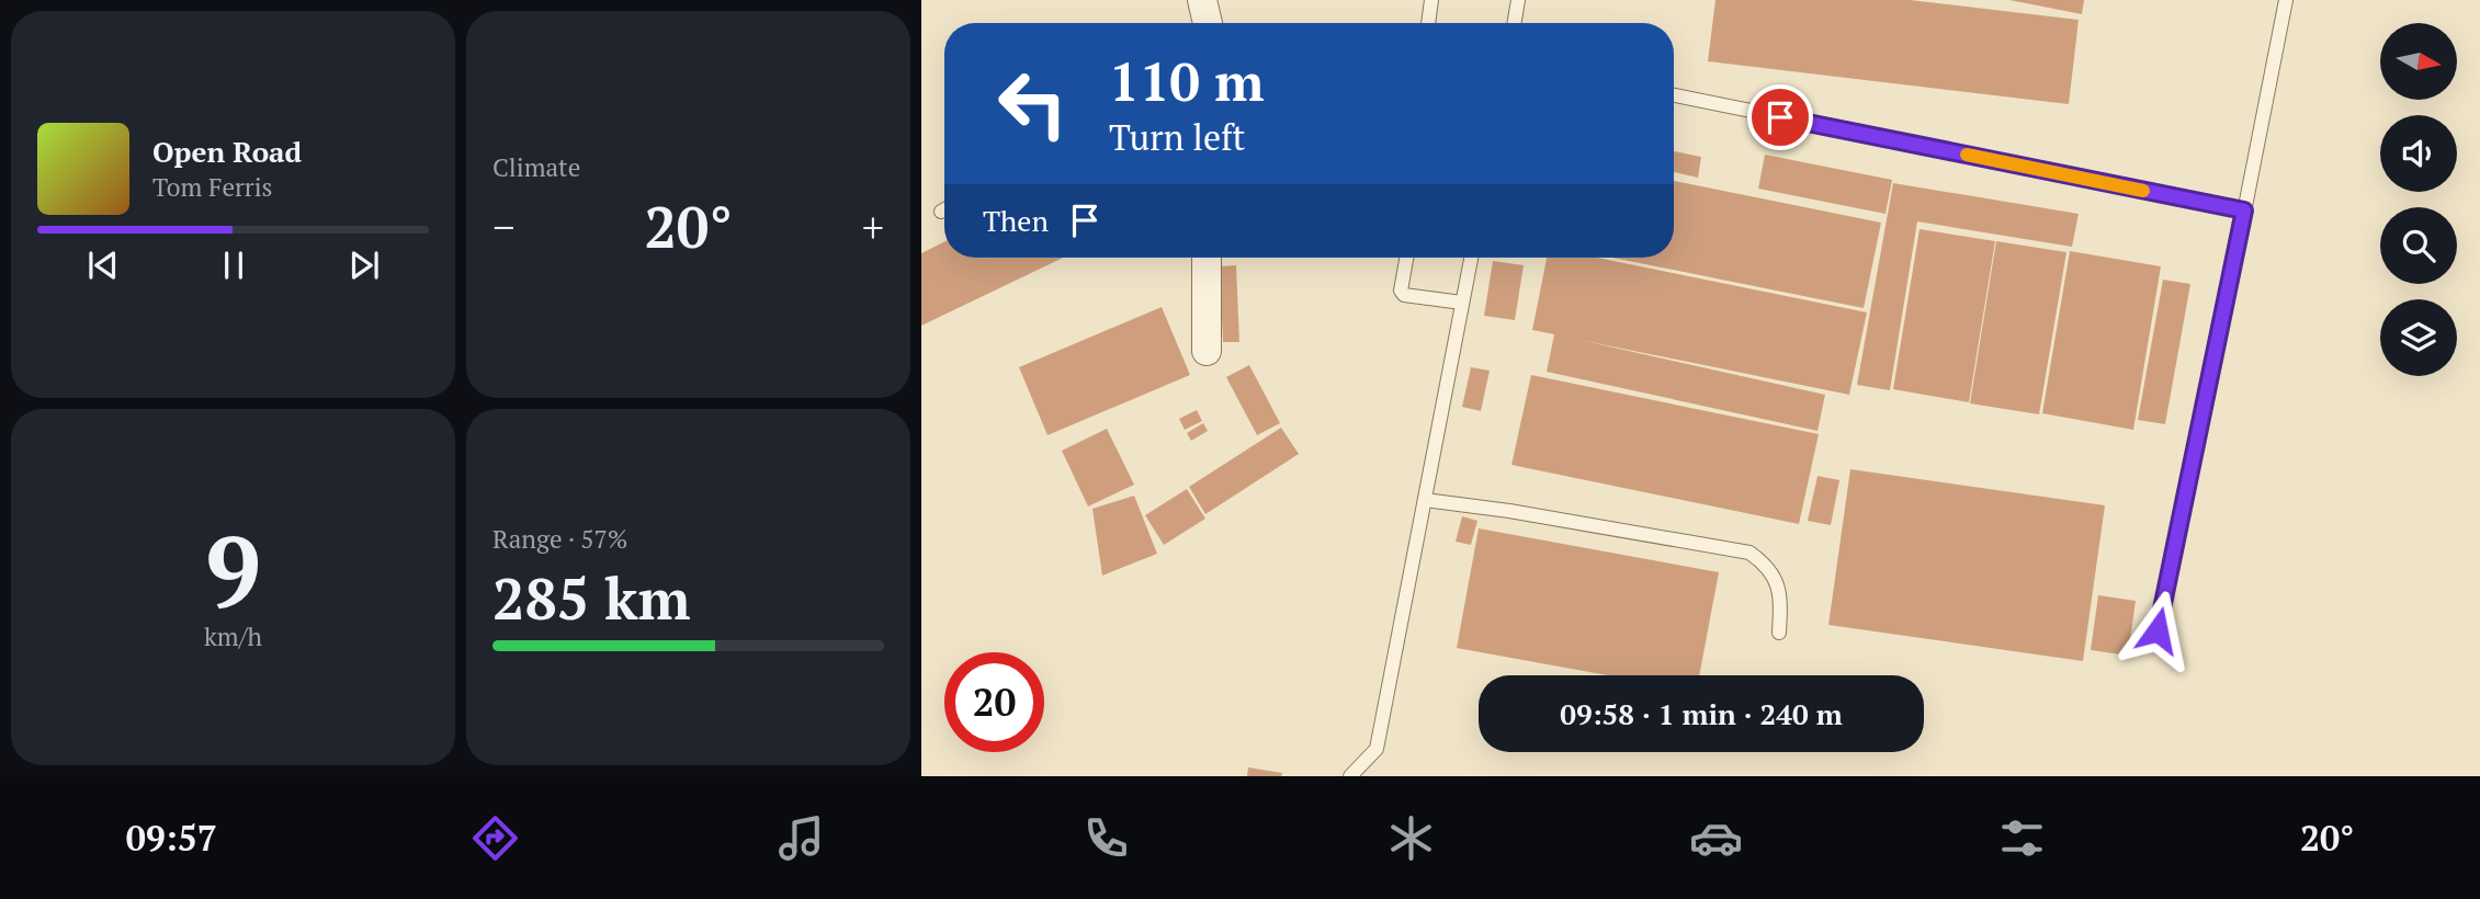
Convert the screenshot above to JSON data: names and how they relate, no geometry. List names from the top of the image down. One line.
{"north":"right","page":{"tile":["Climate",["9","km/h"],["Range · 57%","285 km"]],"turn":["110 m","Turn left"],"song":["Open Road","Tom Ferris"],"then":"Then","heat":["−","20°","+"],"limit":"20","trip":"09:58 · 1 min · 240 m","tabs":["09:57","20°"]}}
